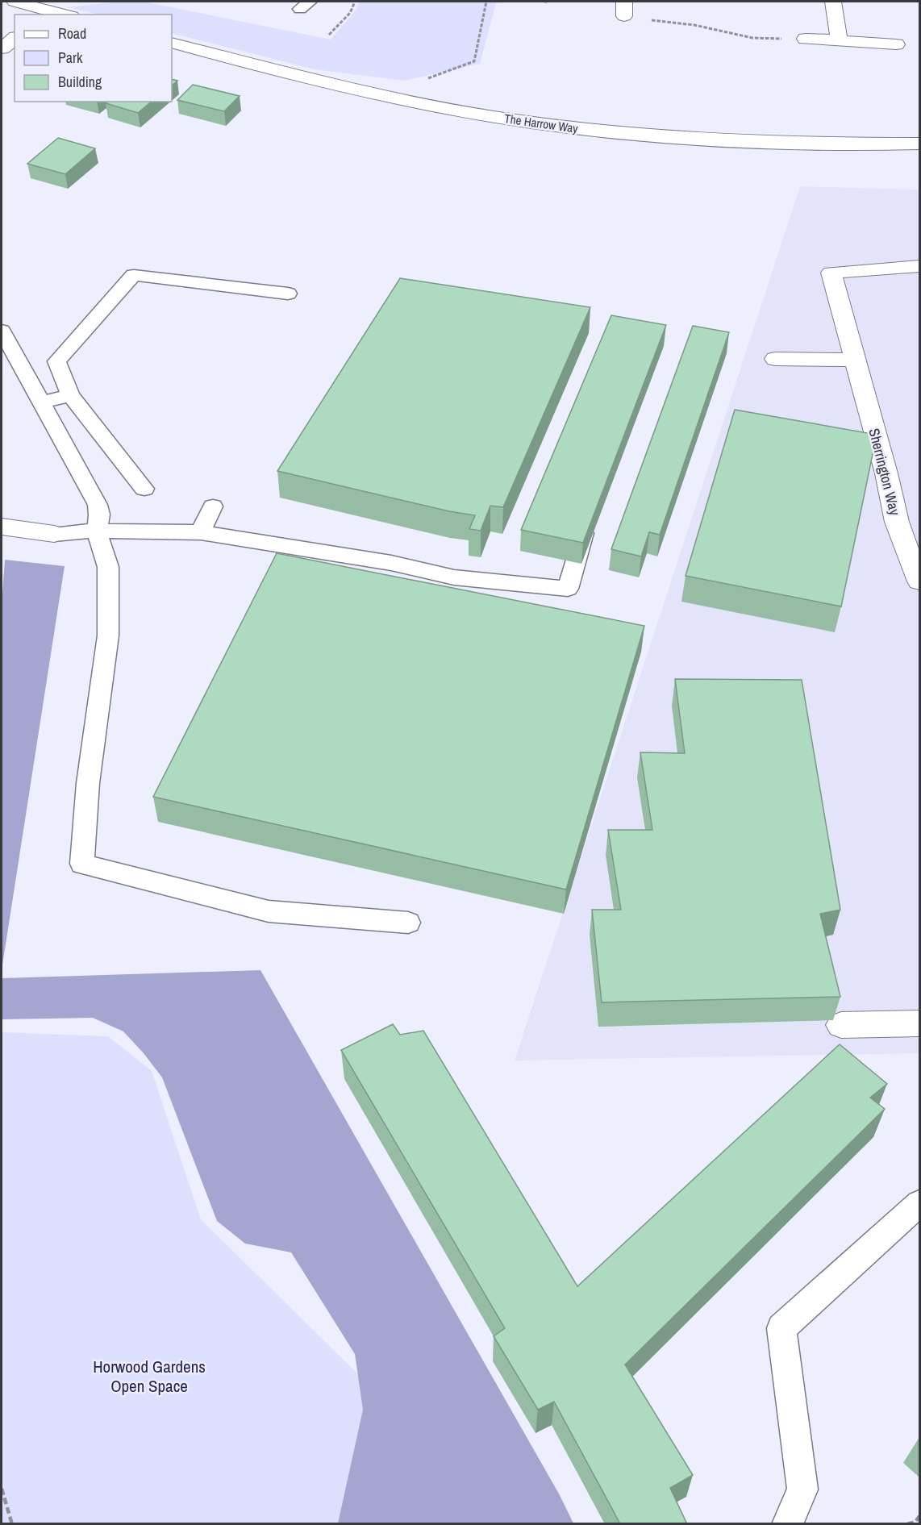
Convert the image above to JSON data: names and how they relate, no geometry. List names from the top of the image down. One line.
{"streets":{"street":["The Harrow Way","Sherrington Way"]},"parks":["Horwood Gardens Open Space"],"legend":["Road","Park","Building"]}
